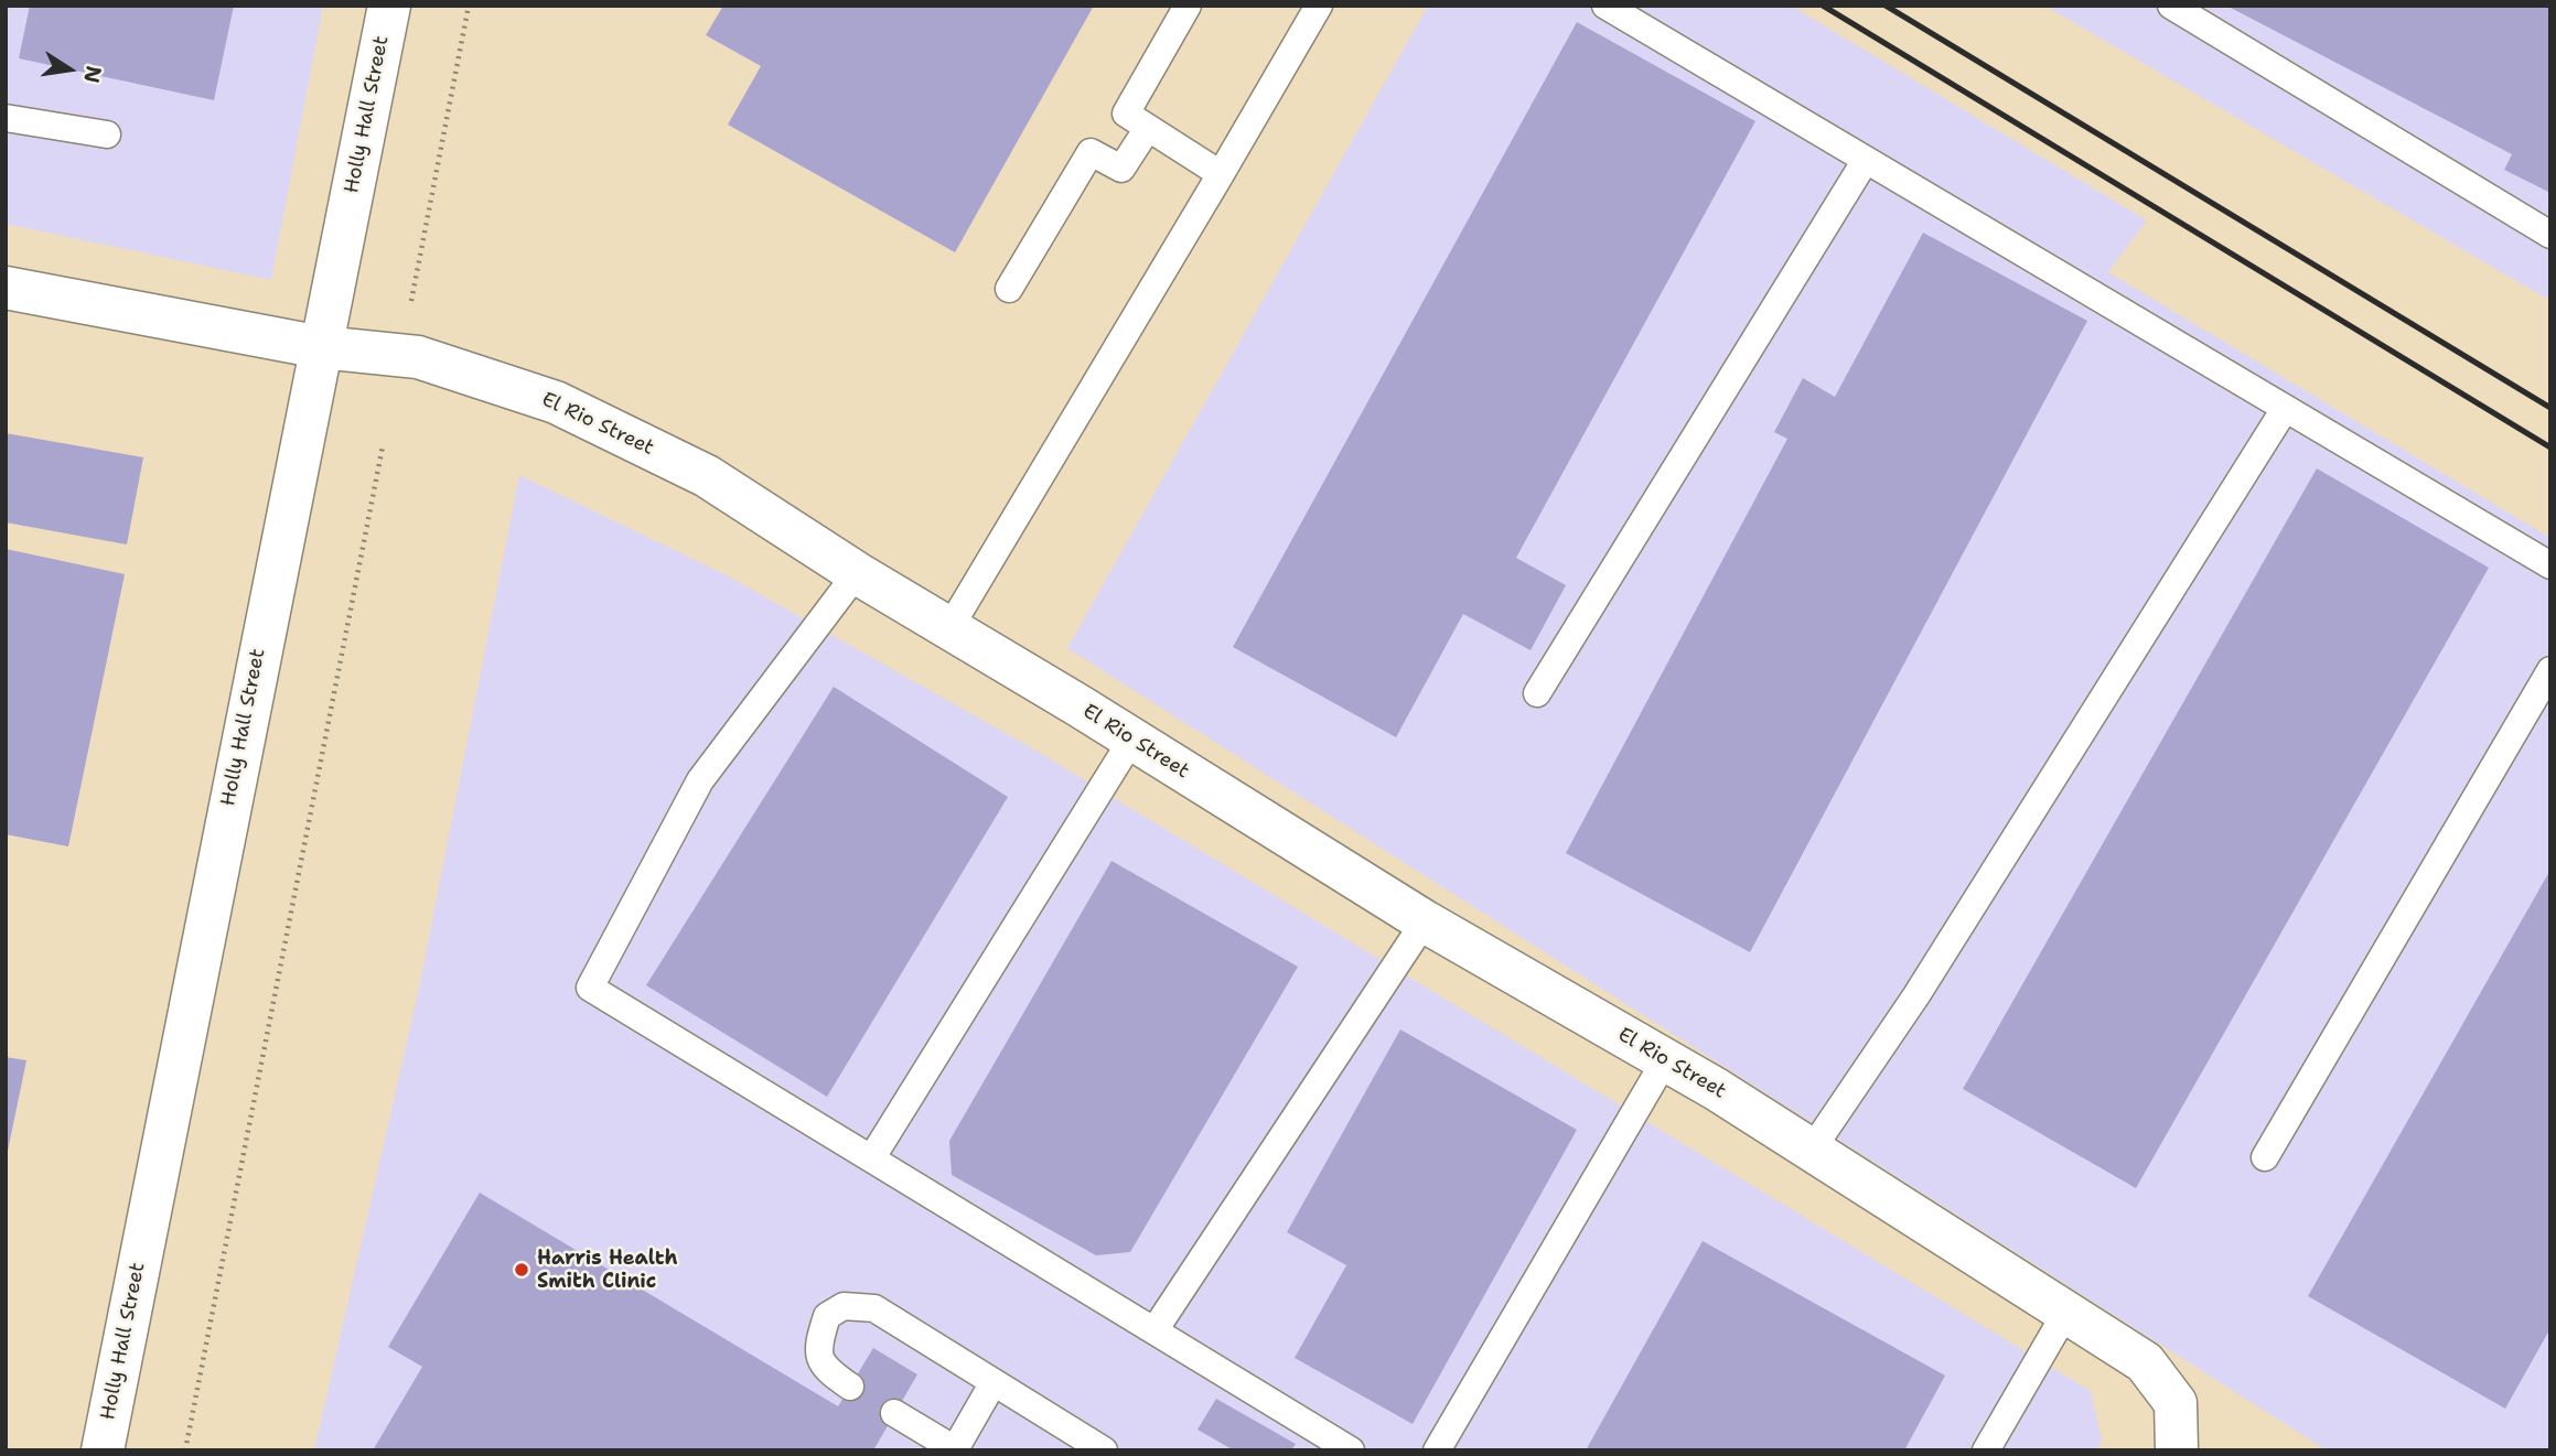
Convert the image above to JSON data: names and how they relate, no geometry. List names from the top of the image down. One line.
{"streets":{"street":["Holly Hall Street","El Rio Street"]},"crossings":[["Holly Hall Street","El Rio Street"]],"places":["Harris Health Smith Clinic"],"north":"right"}
